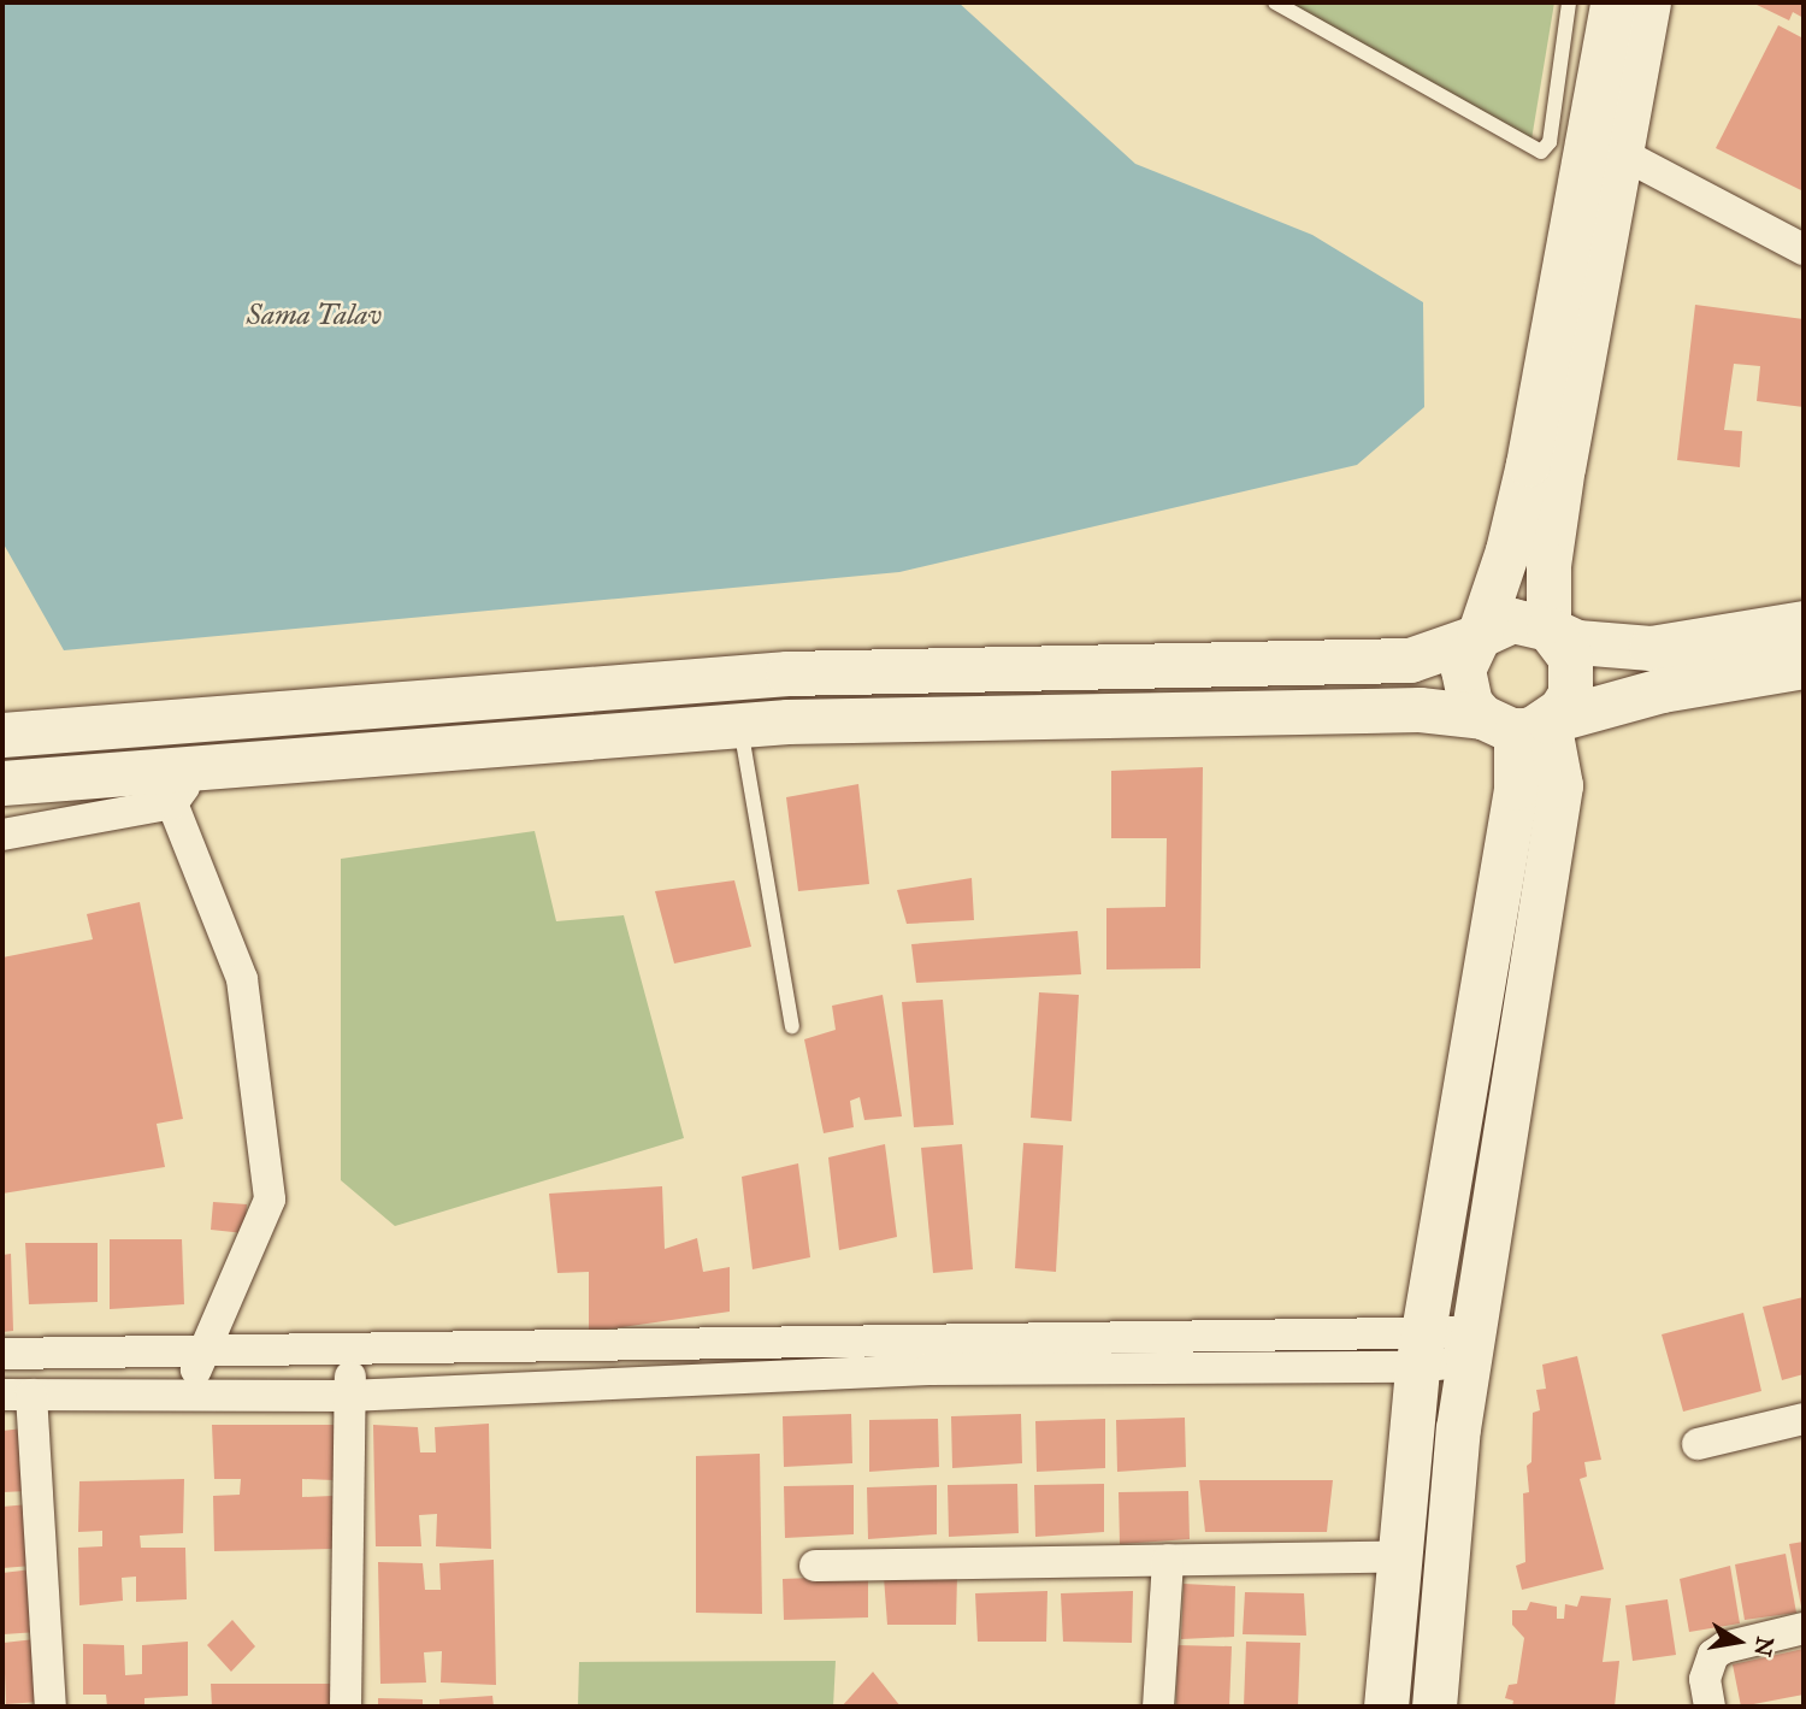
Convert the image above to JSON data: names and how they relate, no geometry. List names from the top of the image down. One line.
{"water":["Sama Talav"],"north":"right"}
